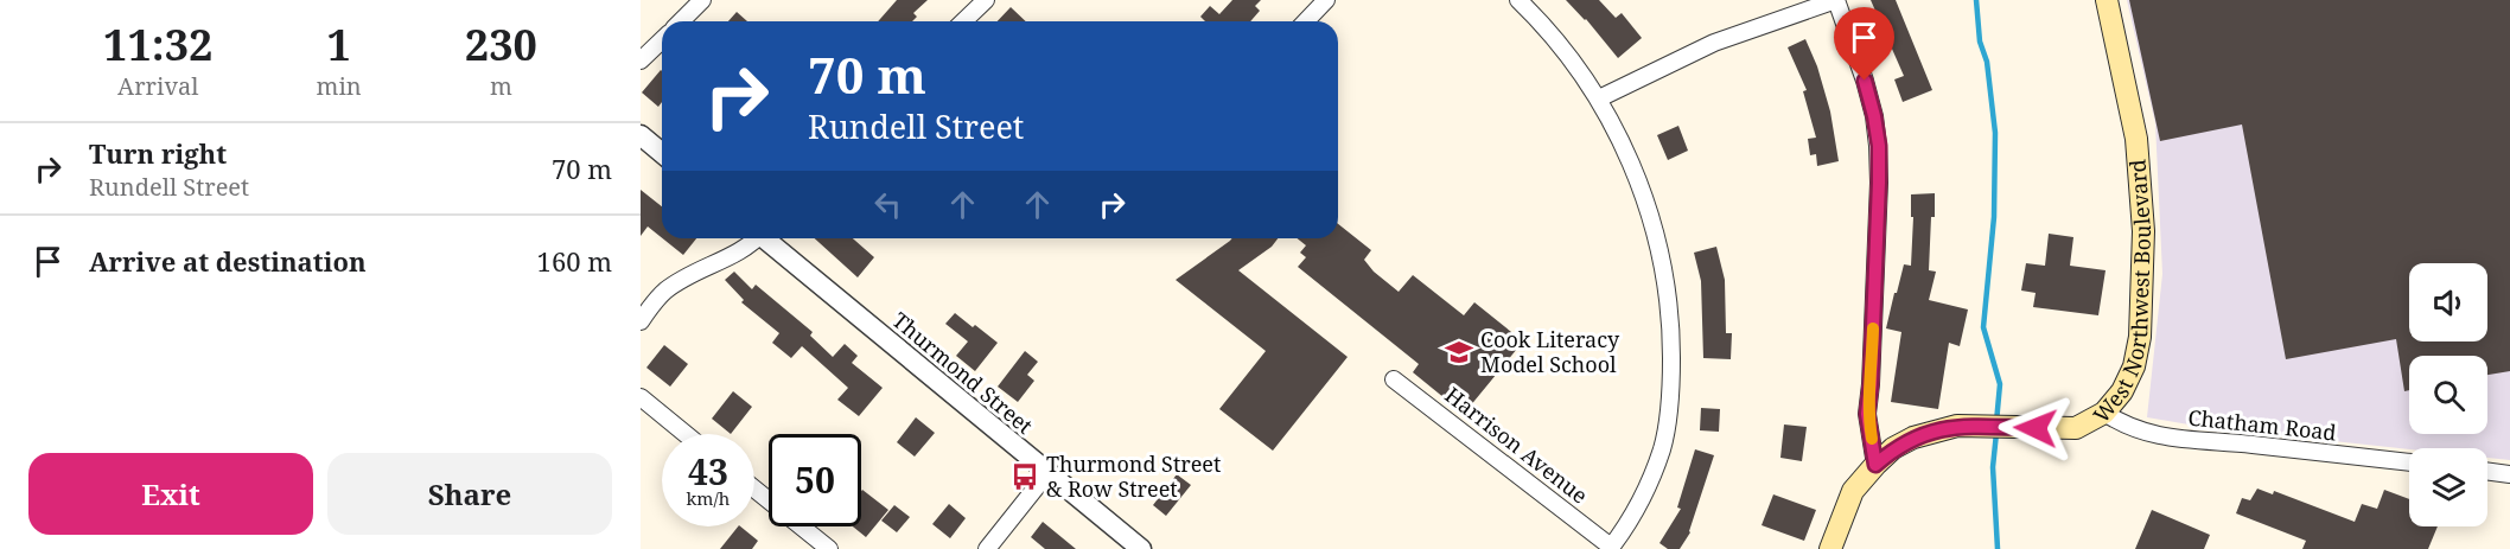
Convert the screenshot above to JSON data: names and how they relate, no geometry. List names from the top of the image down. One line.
{"streets":{"main road":["West Northwest Boulevard"],"street":["Thurmond Street","Chatham Road","Harrison Avenue"]},"crossings":[["West Northwest Boulevard","Chatham Road"]],"places":{"school or university":["Cook Literacy Model School"],"bus stop":["Thurmond Street & Row Street"]},"page":{"eta":["11:32","Arrival","1","min","230","m"],"turn":["70 m","Rundell Street"],"list":[{"name":"Turn right","note":"Rundell Street","value":"70 m"},{"name":"Arrive at destination","value":"160 m"}],"speed":"43 km/h","limit":"50","buttons":["Exit","Share"]}}
